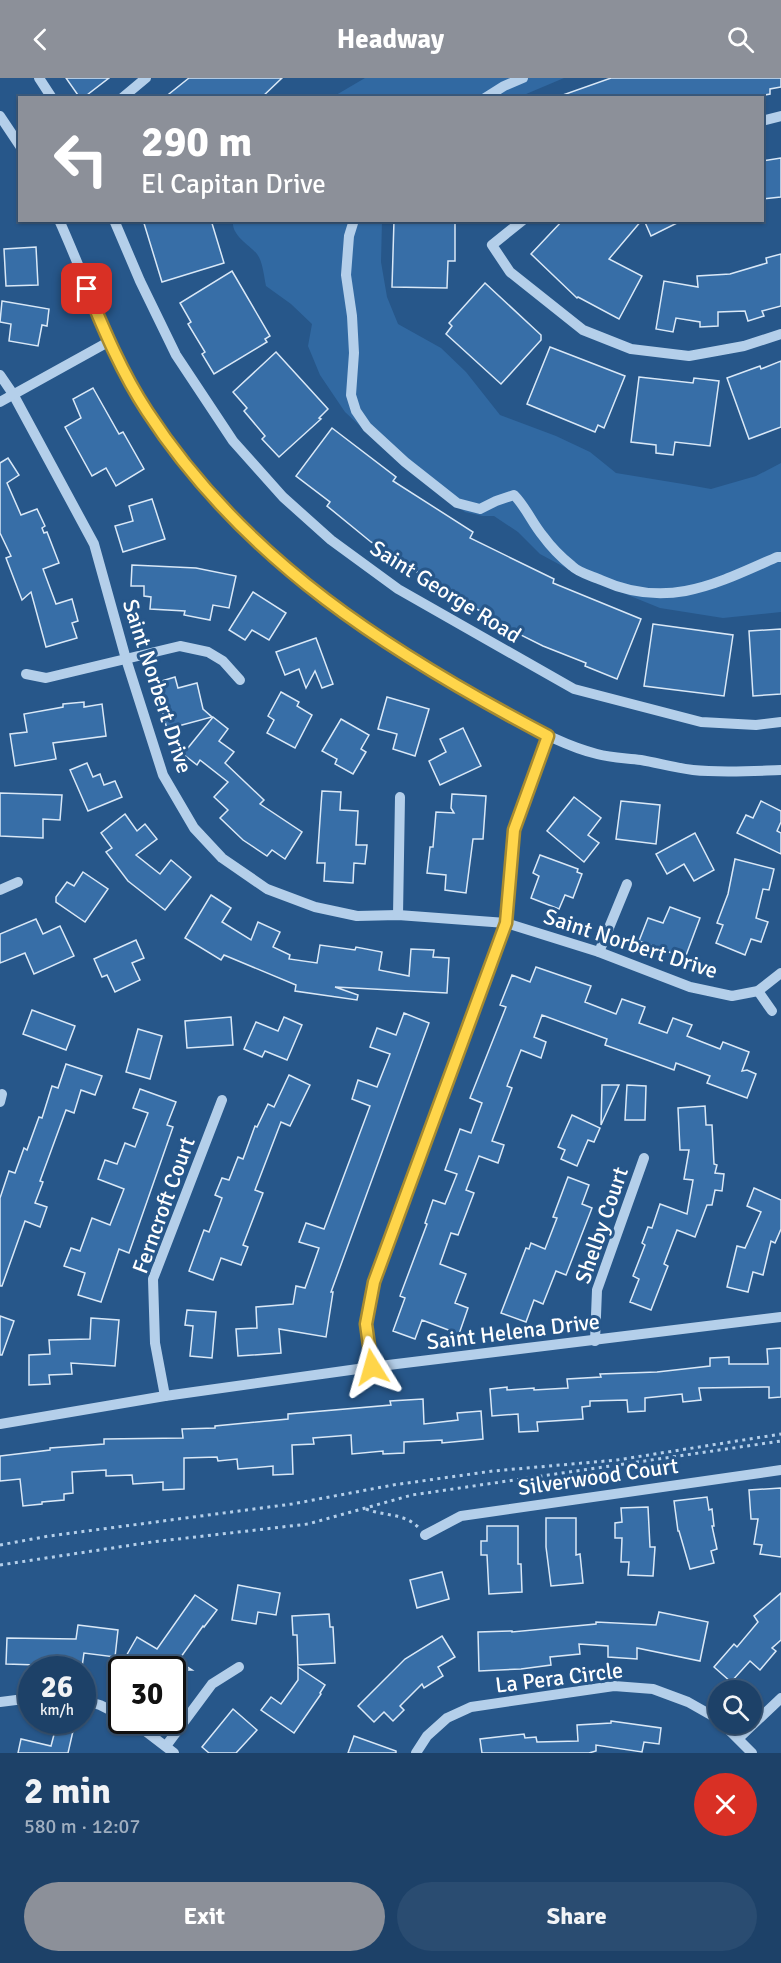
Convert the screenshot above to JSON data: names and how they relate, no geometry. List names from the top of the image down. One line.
{"streets":{"street":["Saint George Road","Saint Norbert Drive","Ferncroft Court","Shelby Court","Saint Helena Drive","Silverwood Court","La Pera Circle"]},"crossings":[["Ferncroft Court","Saint Helena Drive"],["Shelby Court","Saint Helena Drive"]],"page":{"header":"Headway","turn":["290 m","El Capitan Drive"],"speed":"26 km/h","limit":"30","heading":["2 min","580 m · 12:07"],"buttons":["Exit","Share"]}}
